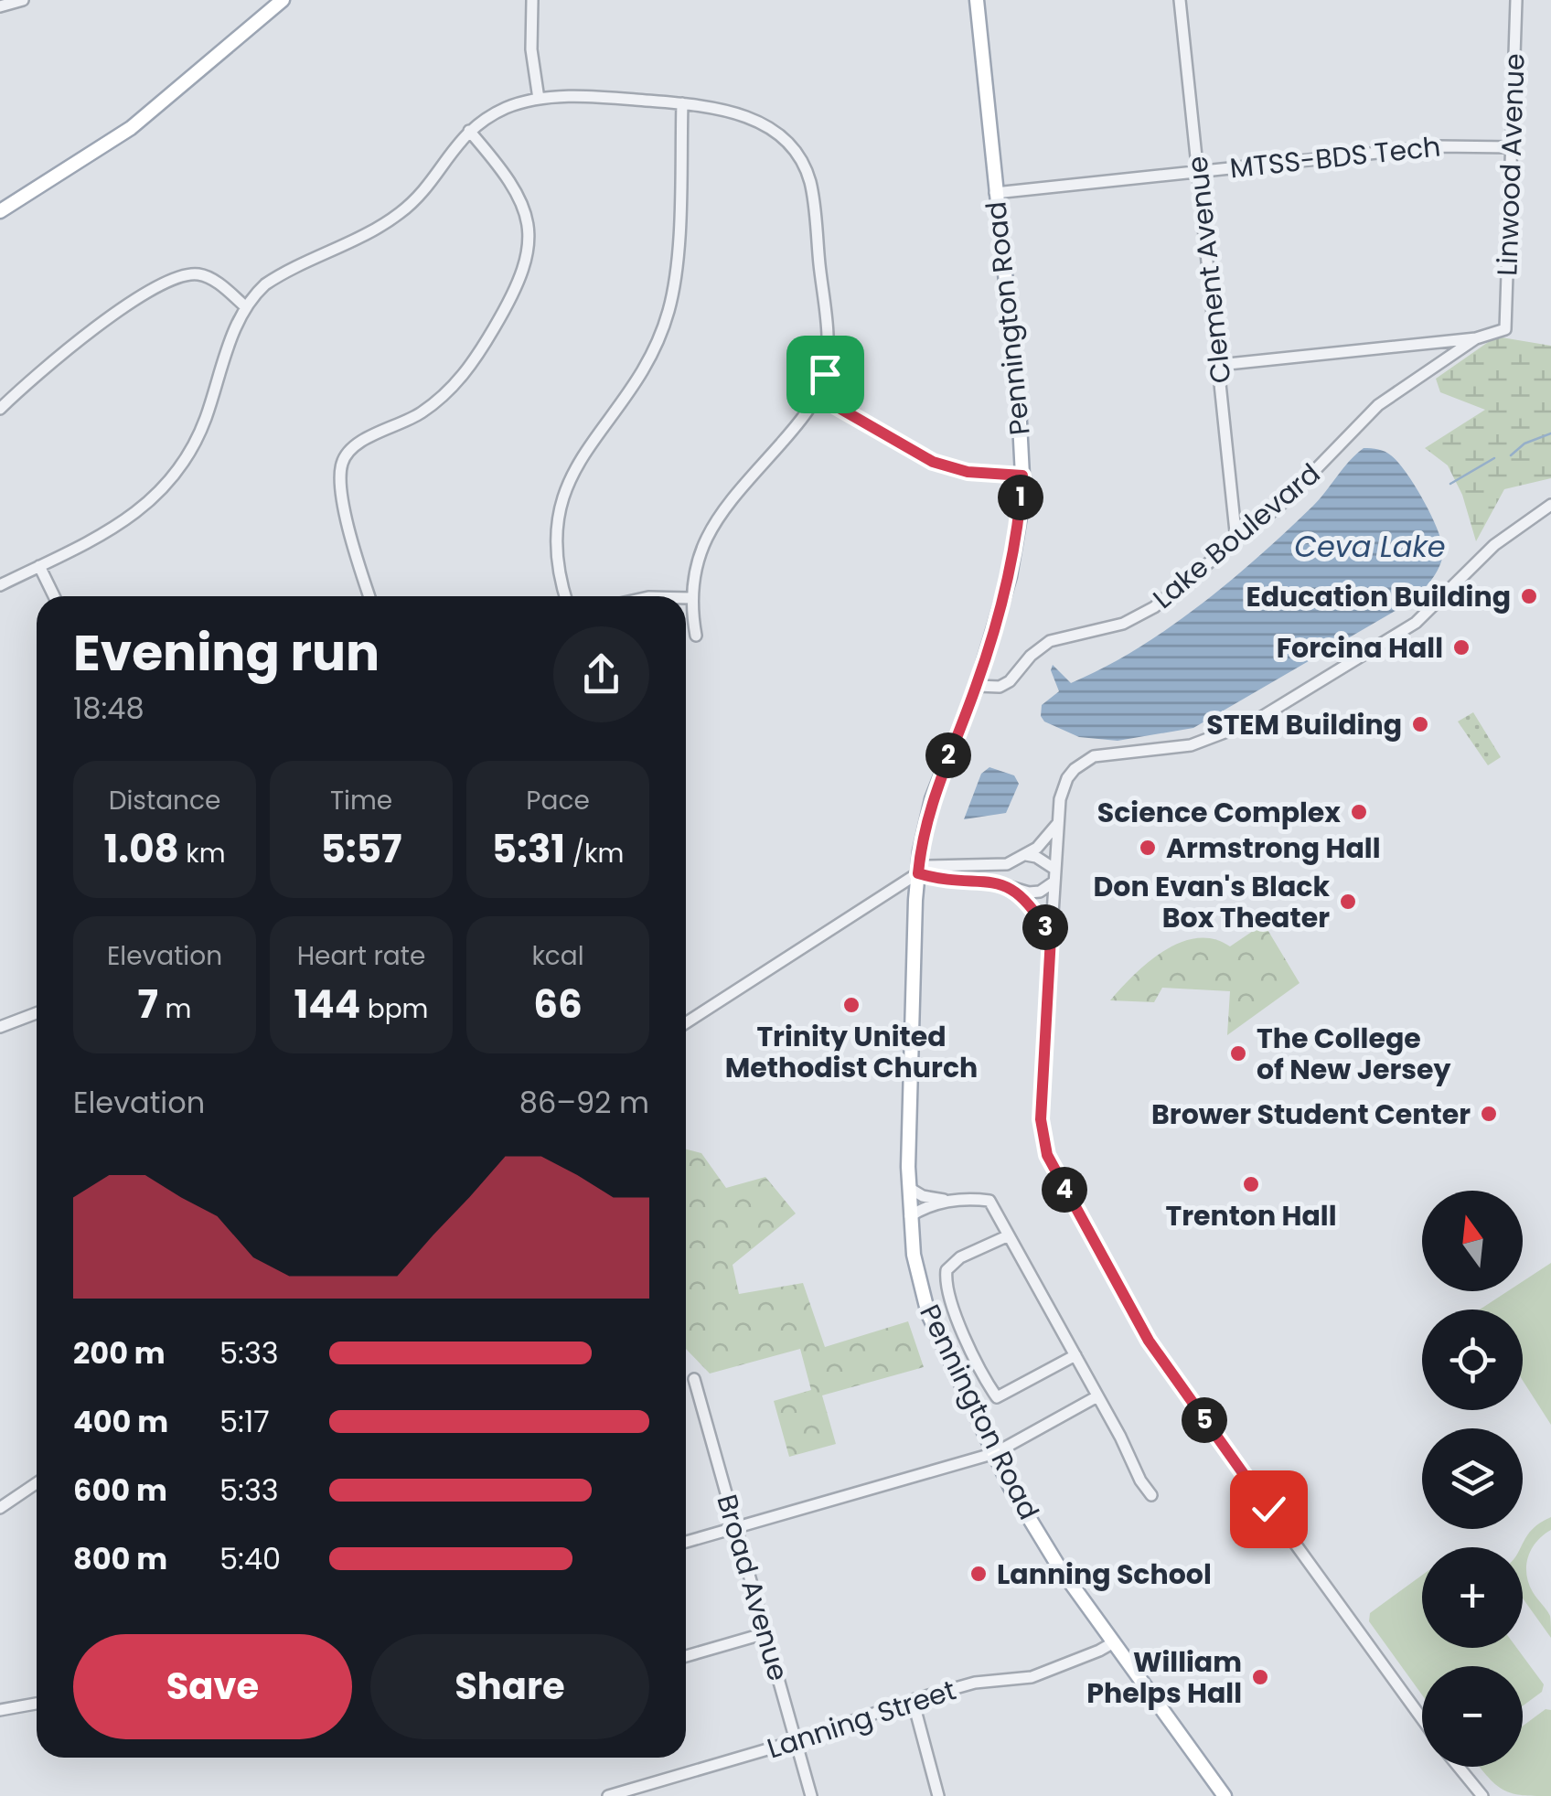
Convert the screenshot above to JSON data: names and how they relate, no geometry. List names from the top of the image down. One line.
{"streets":{"main road":["Pennington Road"],"street":["MTSS-BDS Tech","Linwood Avenue","Clement Avenue","Lake Boulevard","Broad Avenue","Lanning Street"]},"crossings":[["MTSS-BDS Tech","Linwood Avenue"],["MTSS-BDS Tech","Clement Avenue"],["MTSS-BDS Tech","Pennington Road"],["Linwood Avenue","Lake Boulevard"],["Clement Avenue","Lake Boulevard"],["Pennington Road","Lake Boulevard"],["Pennington Road","Lanning Street"],["Broad Avenue","Lanning Street"]],"water":["Ceva Lake"],"places":["Education Building","Forcina Hall","STEM Building","Science Complex","Armstrong Hall","Don Evan's Black Box Theater","Trinity United Methodist Church","The College of New Jersey","Brower Student Center","Trenton Hall","Lanning School","William Phelps Hall"],"north":"top","page":{"pins":["1","2","3","4","5"],"heading":["Evening run","18:48"],"stats":[["Distance","1.08 km"],["Time","5:57"],["Pace","5:31 /km"],["Elevation","7 m"],["Heart rate","144 bpm"],["kcal","66"]],"chart":["Elevation","86–92 m"],"map_buttons":["+","−"],"list":[{"name":"200 m","note":"5:33"},{"name":"400 m","note":"5:17"},{"name":"600 m","note":"5:33"},{"name":"800 m","note":"5:40"}],"buttons":["Save","Share"]}}
